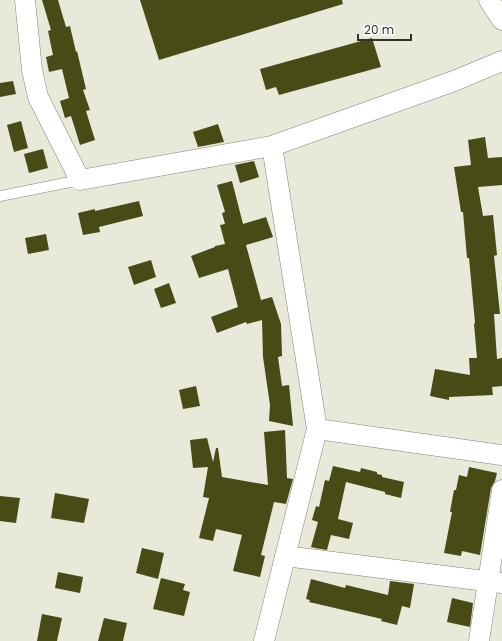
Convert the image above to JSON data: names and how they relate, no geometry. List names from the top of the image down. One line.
{"scale_bar":"20 m"}
